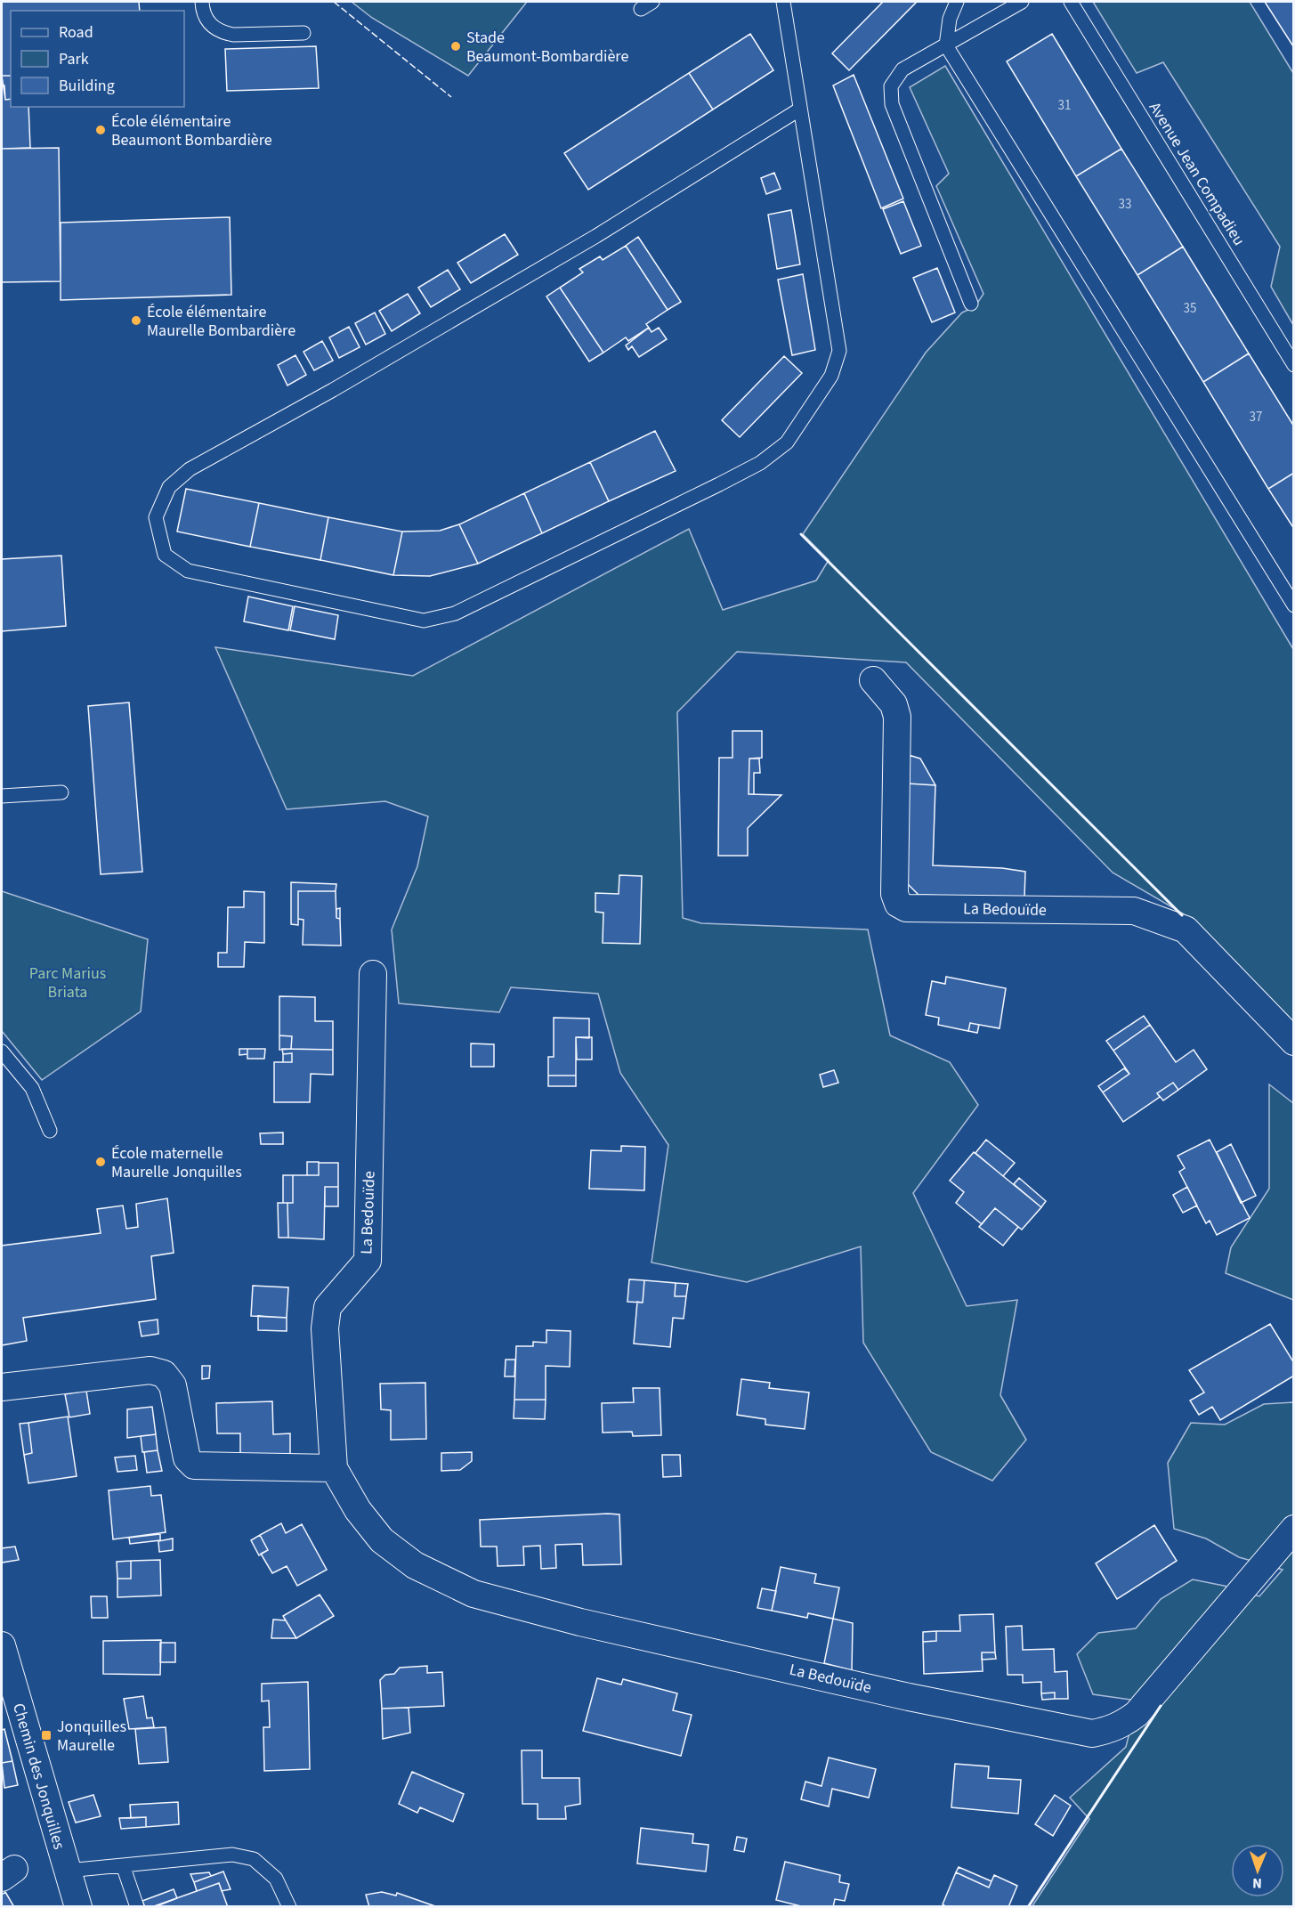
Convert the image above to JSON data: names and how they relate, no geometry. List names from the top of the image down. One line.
{"streets":{"street":["La Bedouïde","Chemin des Jonquilles"],"lane":["Avenue Jean Compadieu"]},"parks":["Parc Marius Briata"],"places":{"other":["Stade Beaumont-Bombardière","École élémentaire Beaumont Bombardière","École élémentaire Maurelle Bombardière","École maternelle Maurelle Jonquilles"],"transit":["Jonquilles Maurelle"]},"house_numbers":["31","33","35","37"],"legend":["Road","Park","Building"],"north":"bottom"}
